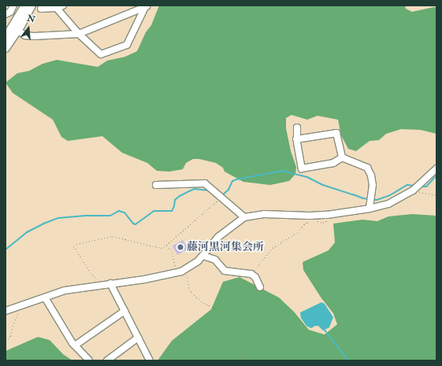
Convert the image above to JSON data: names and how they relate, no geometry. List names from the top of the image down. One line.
{"places":["藤河黒河集会所"],"north":"top"}
